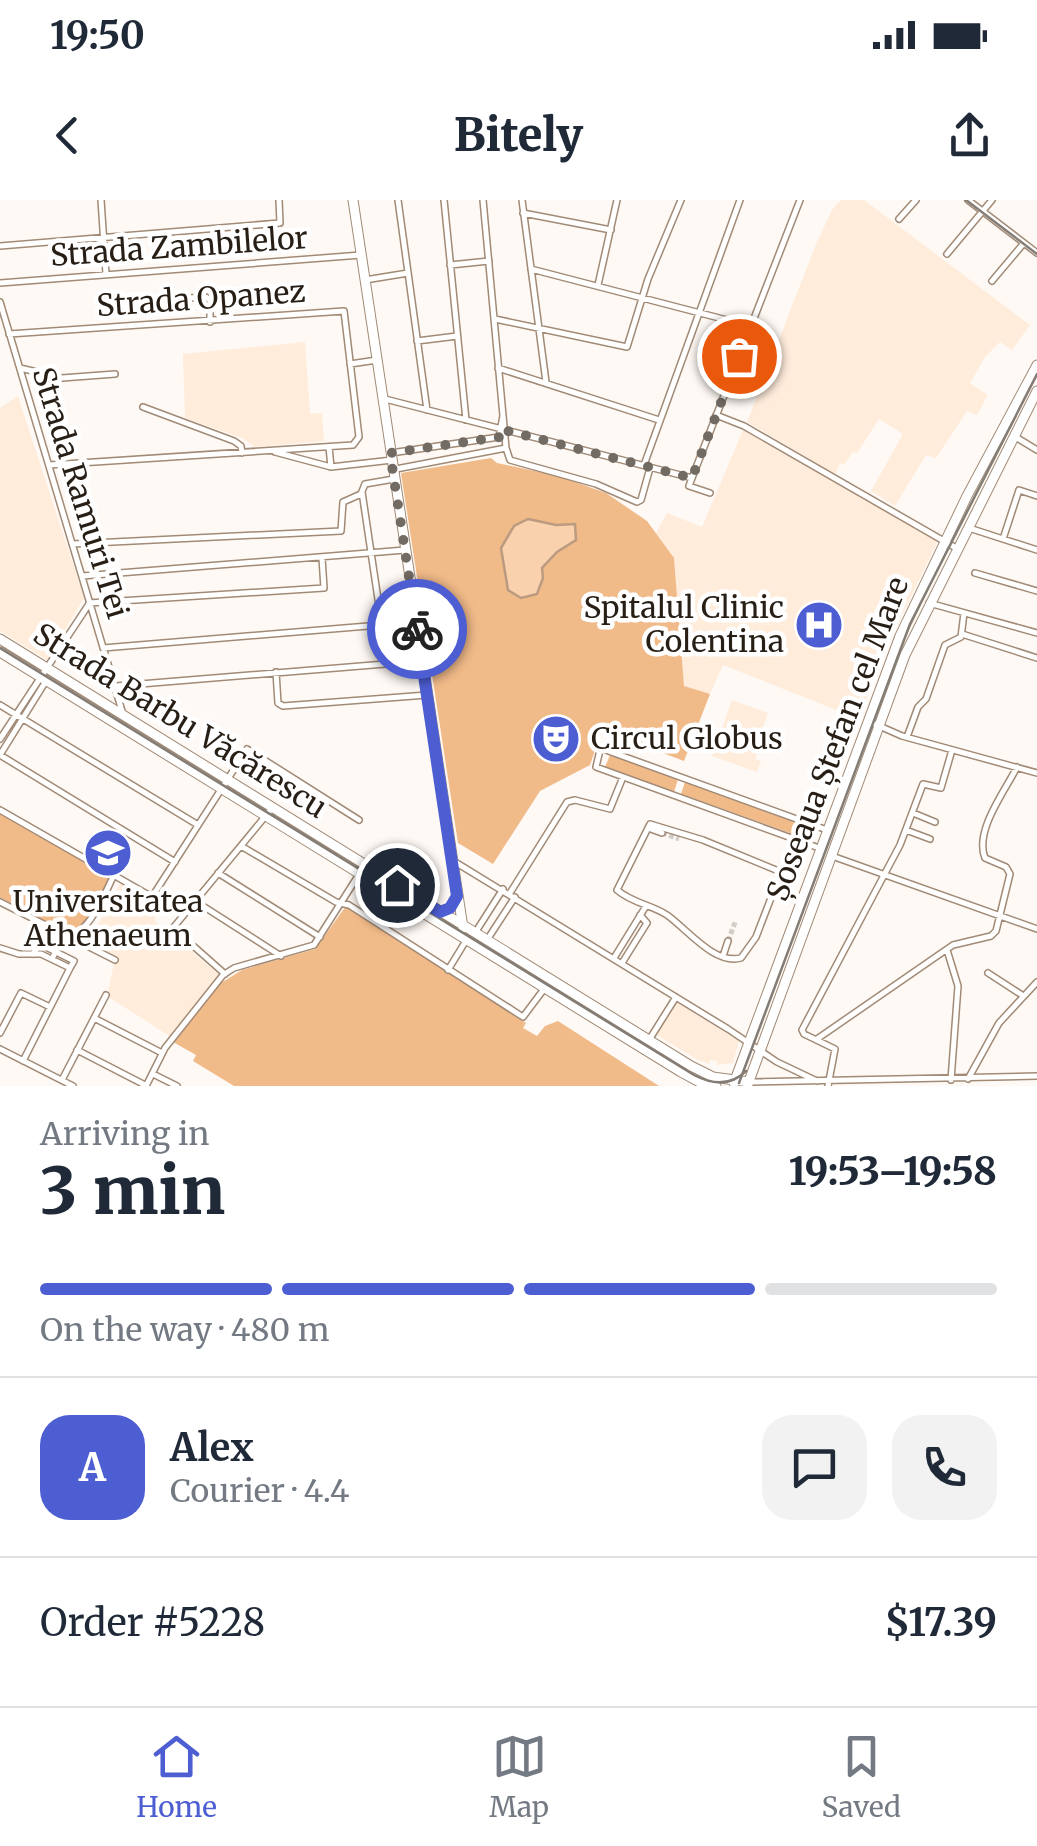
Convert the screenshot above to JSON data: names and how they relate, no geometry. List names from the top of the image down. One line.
{"streets":{"main road":["Strada Barbu Văcărescu","Șoseaua Ștefan cel Mare"],"street":["Strada Zambilelor","Strada Opanez","Strada Ramuri Tei"]},"crossings":[["Strada Opanez","Strada Ramuri Tei"],["Strada Ramuri Tei","Strada Barbu Văcărescu"],["Strada Barbu Văcărescu","Șoseaua Ștefan cel Mare"]],"places":{"hospital":["Spitalul Clinic Colentina"],"theatre":["Circul Globus"],"school or university":["Universitatea Athenaeum"]},"page":{"status":"19:50","header":"Bitely","heading":["3 min","Arriving in","19:53–19:58"],"panel":["Alex","Courier · 4.4","Order #5228","$17.39"],"bar":"On the way · 480 m","round":"A","tabs":["Home","Map","Saved"]}}
